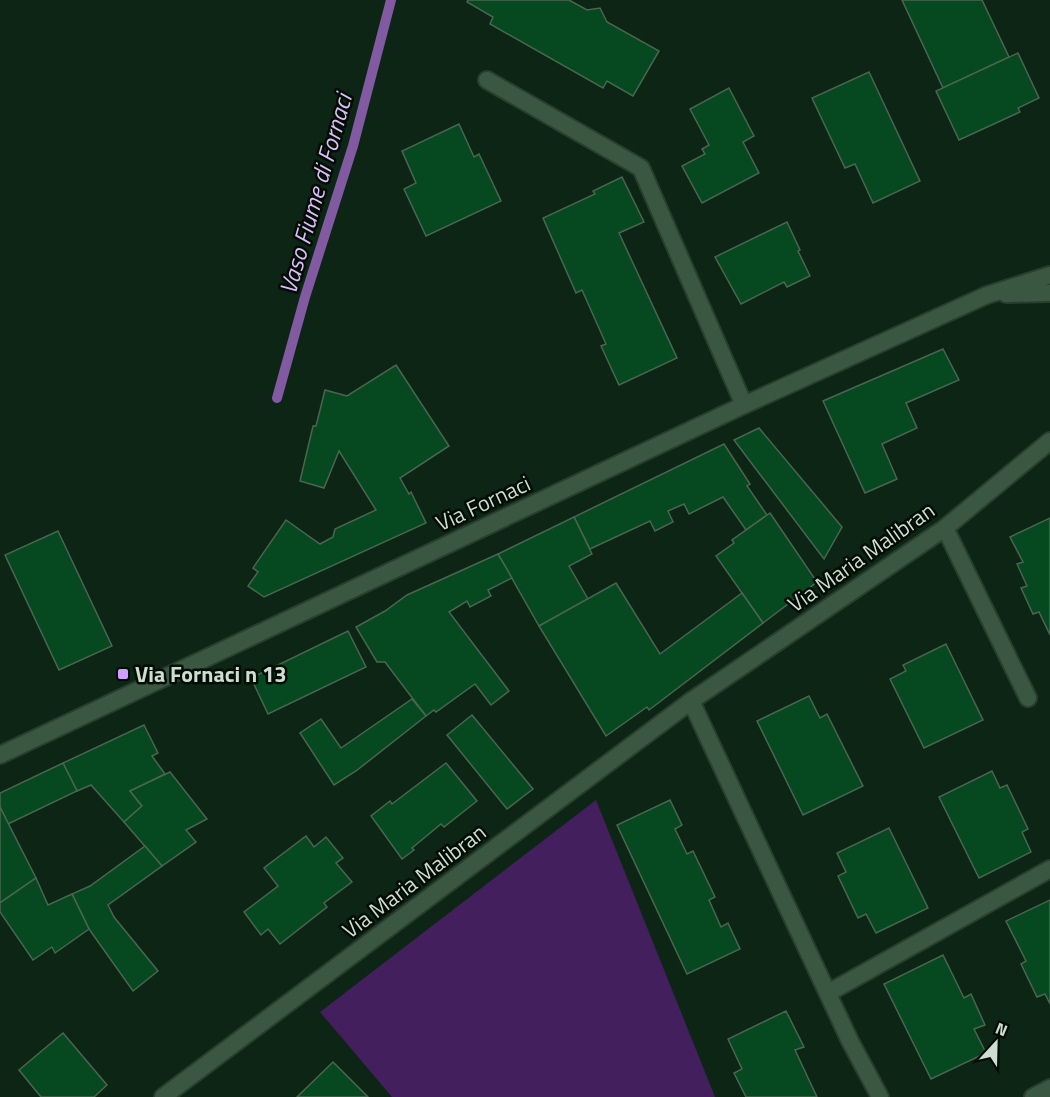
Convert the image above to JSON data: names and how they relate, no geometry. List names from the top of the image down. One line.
{"streets":{"street":["Via Fornaci","Via Maria Malibran"]},"water":["Vaso Fiume di Fornaci"],"places":{"transit":["Via Fornaci n 13"]},"north":"top"}
